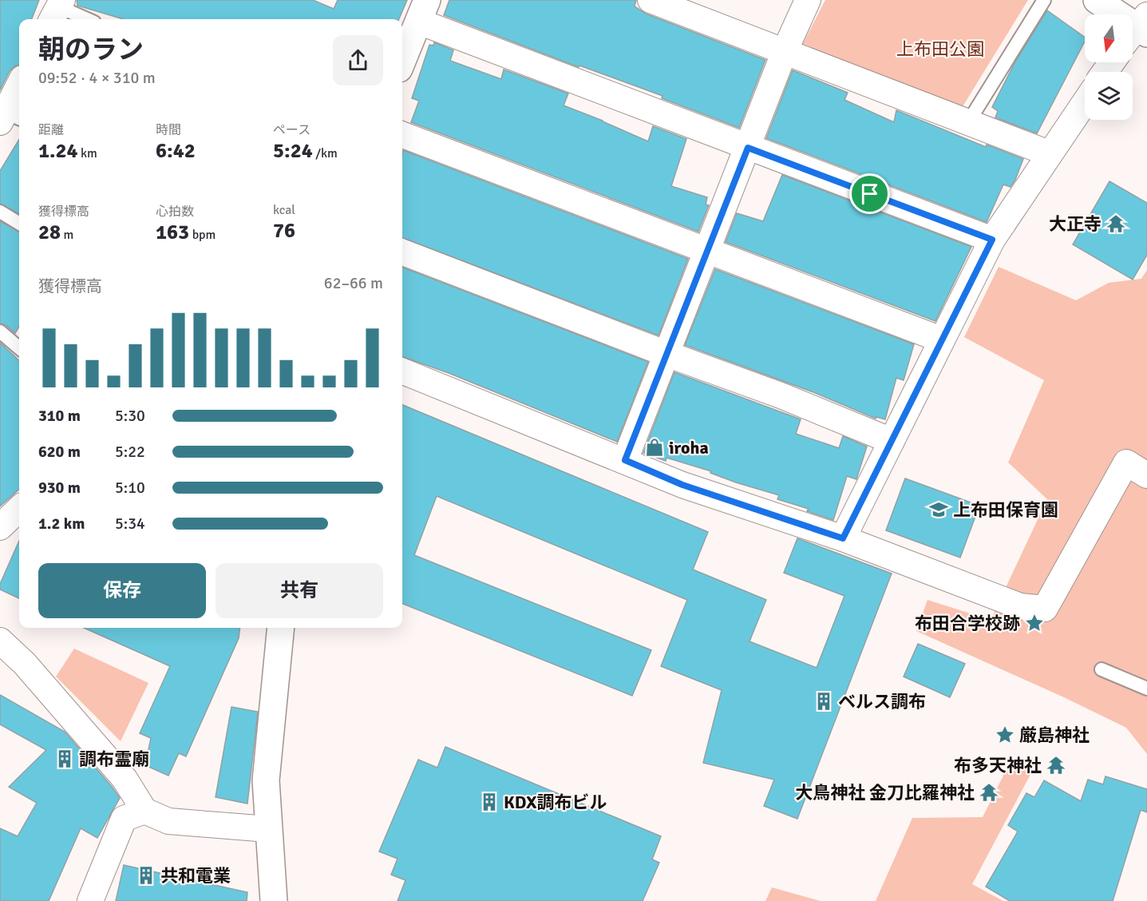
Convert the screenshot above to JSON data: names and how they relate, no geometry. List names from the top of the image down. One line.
{"parks":["上布田公園"],"places":{"temple":["大正寺","布多天神社","大鳥神社 金刀比羅神社"],"shop":["iroha"],"school or university":["上布田保育園"],"place":["布田合学校跡","厳島神社"],"building":["ベルス調布","調布霊廟","KDX調布ビル","共和電業"]},"north":"bottom","page":{"heading":["朝のラン","09:52 · 4 × 310 m"],"stats":[["距離","1.24 km"],["時間","6:42"],["ペース","5:24 /km"],["獲得標高","28 m"],["心拍数","163 bpm"],["kcal","76"]],"chart":["獲得標高","62–66 m"],"list":[{"name":"310 m","note":"5:30"},{"name":"620 m","note":"5:22"},{"name":"930 m","note":"5:10"},{"name":"1.2 km","note":"5:34"}],"buttons":["保存","共有"]}}
